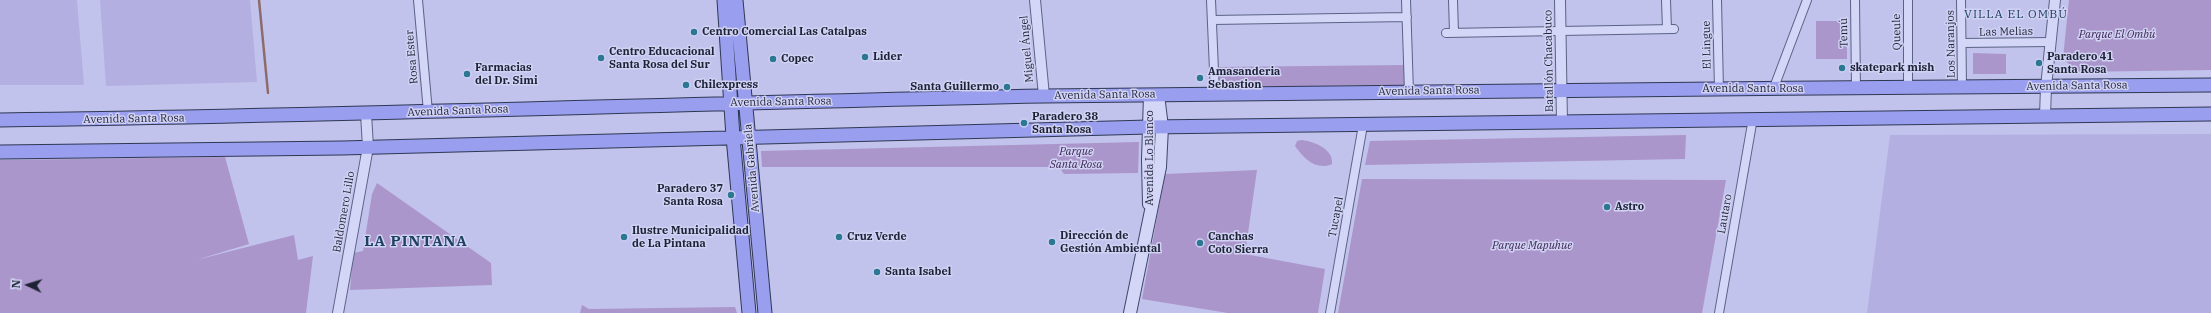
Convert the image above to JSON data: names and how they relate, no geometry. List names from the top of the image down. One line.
{"streets":{"main road":["Avenida Santa Rosa","Avenida Lo Blanco","Avenida Gabriela"],"street":["Queule","Las Melias","Temú","Los Naranjos","El Lingue","Miguel Ángel","Rosa Ester","Batallón Chacabuco","Baldomero Lillo","Lautaro","Tucapel"]},"crossings":[["Queule","Avenida Santa Rosa"],["Las Melias","Los Naranjos"],["Temú","Avenida Santa Rosa"],["Los Naranjos","Avenida Santa Rosa"],["El Lingue","Avenida Santa Rosa"],["Miguel Ángel","Avenida Santa Rosa"],["Rosa Ester","Avenida Santa Rosa"],["Batallón Chacabuco","Avenida Santa Rosa"],["Avenida Santa Rosa","Avenida Lo Blanco"],["Avenida Santa Rosa","Avenida Gabriela"],["Avenida Santa Rosa","Baldomero Lillo"]],"districts":["VILLA EL OMBÚ","LA PINTANA"],"parks":["Parque El Ombú","Parque Santa Rosa","Parque Mapuhue"],"places":["Centro Comercial Las Catalpas","Lider","Centro Educacional Santa Rosa del Sur","Copec","Paradero 41 Santa Rosa","skatepark mish","Farmacias del Dr. Simi","Amasanderia Sebastion","Chilexpress","Santa Guillermo","Paradero 38 Santa Rosa","Paradero 37 Santa Rosa","Astro","Ilustre Municipalidad de La Pintana","Cruz Verde","Dirección de Gestión Ambiental","Canchas Coto Sierra","Santa Isabel"],"north":"left"}
